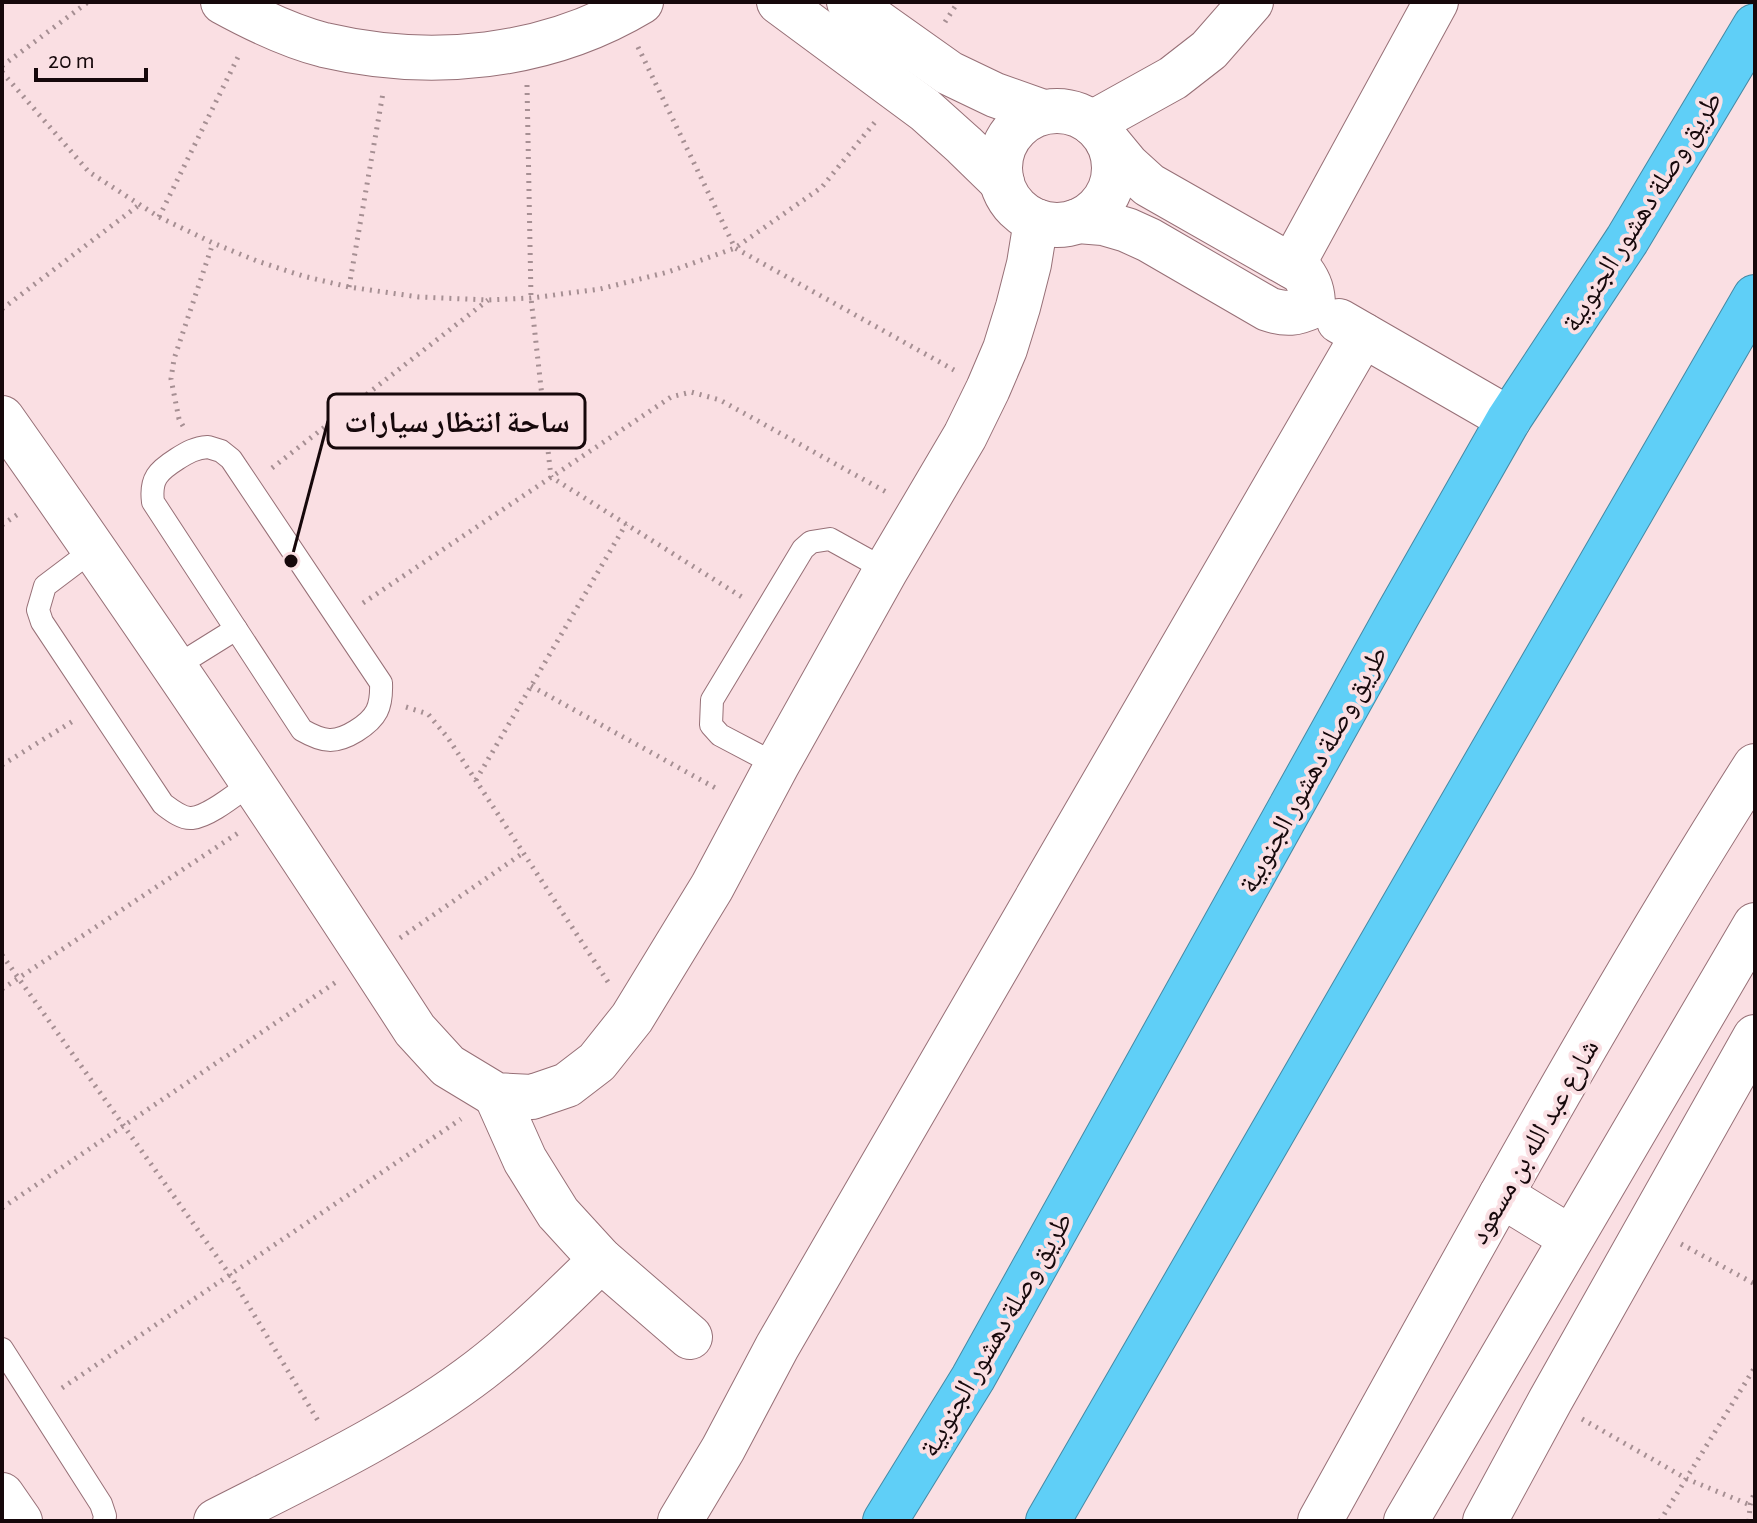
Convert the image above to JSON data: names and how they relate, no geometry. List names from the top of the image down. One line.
{"streets":{"highway":["طريق وصلة دهشور الجنوبية"],"street":["شارع عبد الله بن مسعود"]},"places":["ساحة انتظار سيارات"],"scale_bar":"20 m"}
